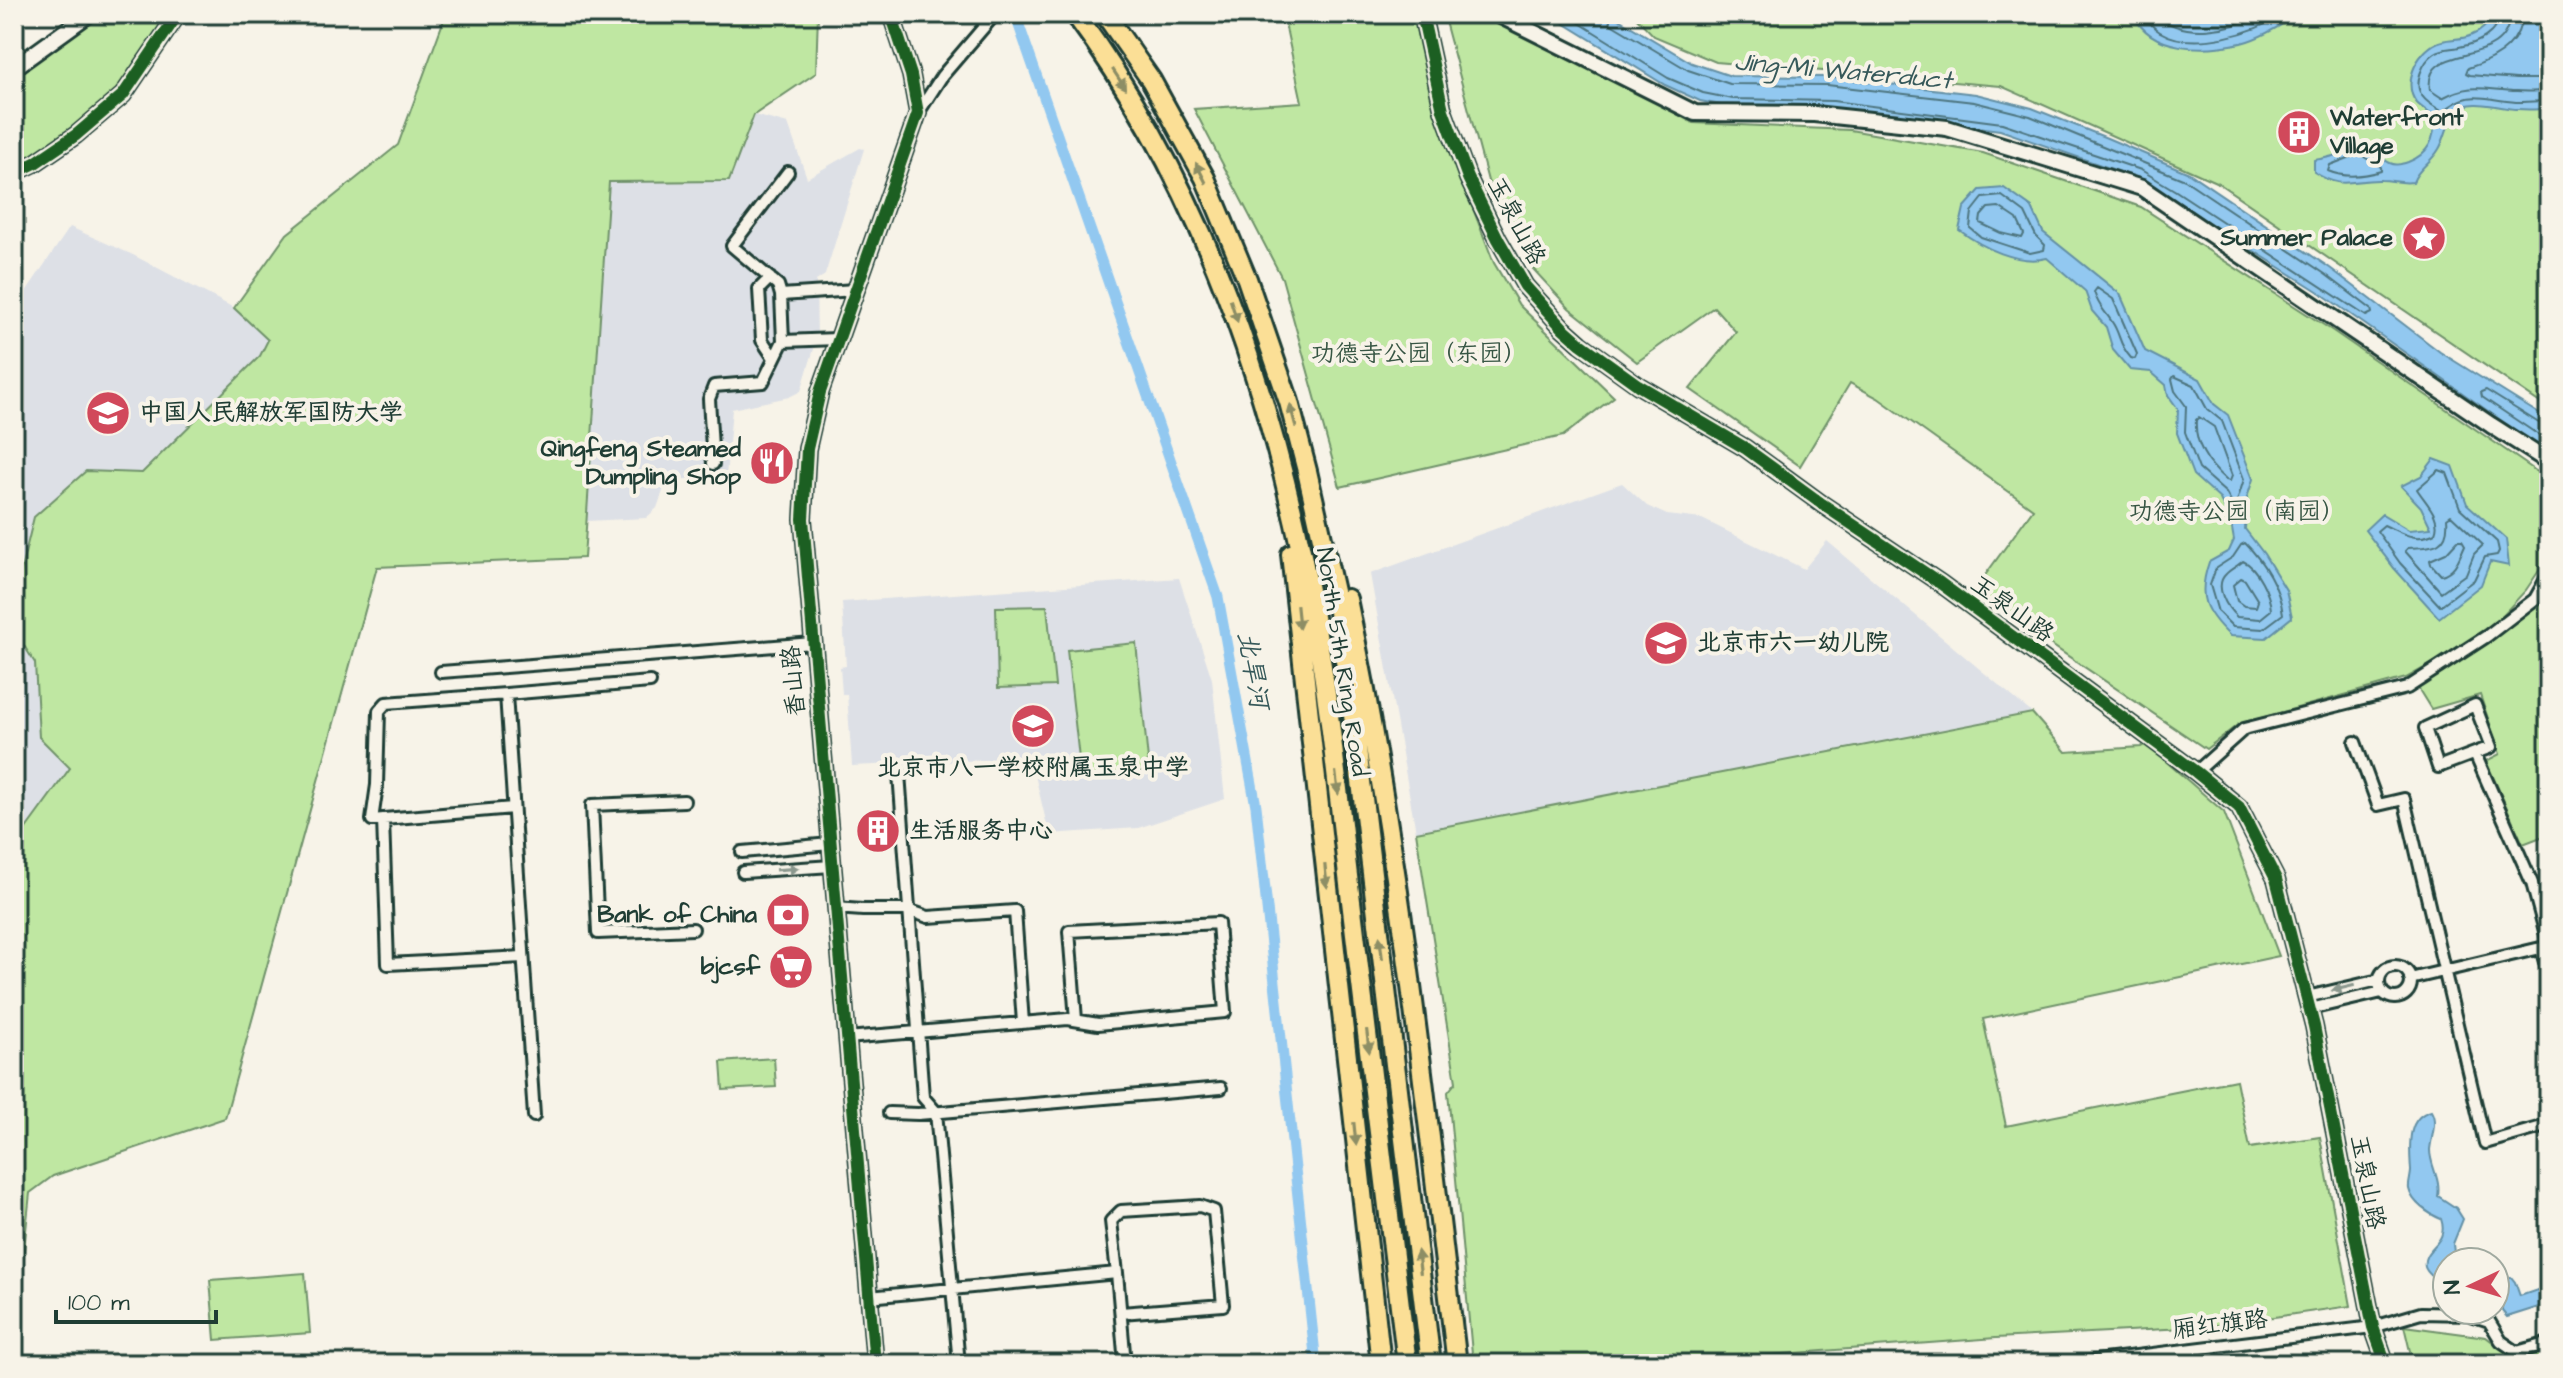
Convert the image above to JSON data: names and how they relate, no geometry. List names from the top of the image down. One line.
{"streets":{"highway":["North 5th Ring Road"],"street":["玉泉山路","香山路","厢红旗路"]},"crossings":[["玉泉山路","厢红旗路"]],"water":["Jing-Mi Waterduct","北旱河"],"parks":["功德寺公园（东园）","功德寺公园（南园）"],"places":{"building":["Waterfront Village","生活服务中心"],"place":["Summer Palace"],"school or university":["中国人民解放军国防大学","北京市六一幼儿院","北京市八一学校附属玉泉中学"],"restaurant":["Qingfeng Steamed Dumpling Shop"],"bank":["Bank of China"],"supermarket":["bjcsf"]},"scale_bar":"100 m","north":"left"}
